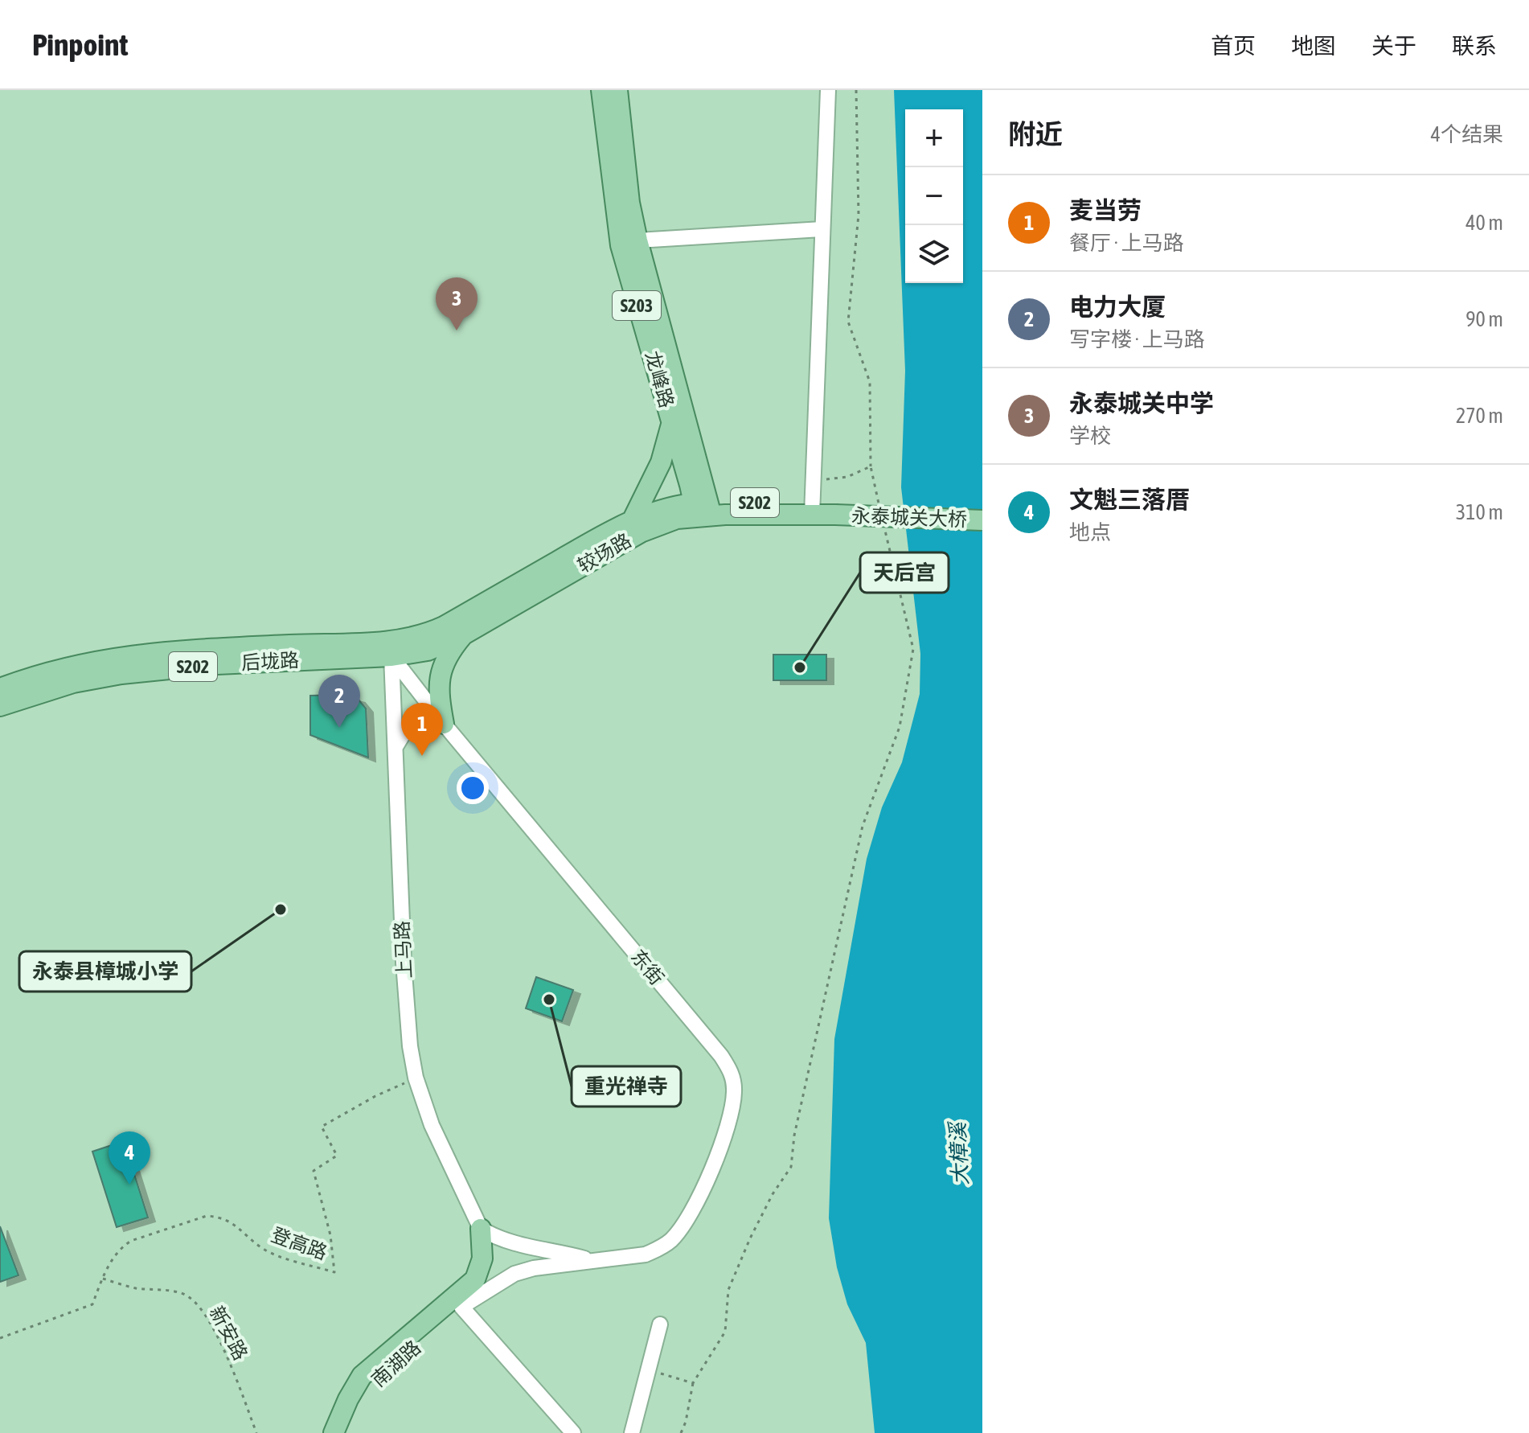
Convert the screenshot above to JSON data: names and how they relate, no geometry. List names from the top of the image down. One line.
{"streets":{"main road":["S203","龙峰路","S202","永泰城关大桥","较场路","后垅路","南湖路"],"street":["上马路","东街"],"path":["登高路","新安路"]},"crossings":[["龙峰路","较场路"],["永泰城关大桥","较场路"],["较场路","后垅路"],["较场路","上马路"],["较场路","东街"],["后垅路","上马路"],["后垅路","东街"],["上马路","东街"],["上马路","登高路"],["东街","南湖路"],["登高路","新安路"]],"water":["大樟溪"],"places":["天后宫","永泰县樟城小学","重光禅寺"],"page":{"header":"Pinpoint","nav":["首页","地图","关于","联系"],"heading":["附近","4个结果"],"map_buttons":["+","−"],"list":[{"mark":"1","name":"麦当劳","note":"餐厅 · 上马路","value":"40 m"},{"mark":"2","name":"电力大厦","note":"写字楼 · 上马路","value":"90 m"},{"mark":"3","name":"永泰城关中学","note":"学校","value":"270 m"},{"mark":"4","name":"文魁三落厝","note":"地点","value":"310 m"}],"pins":["3","2","1","4"]}}
